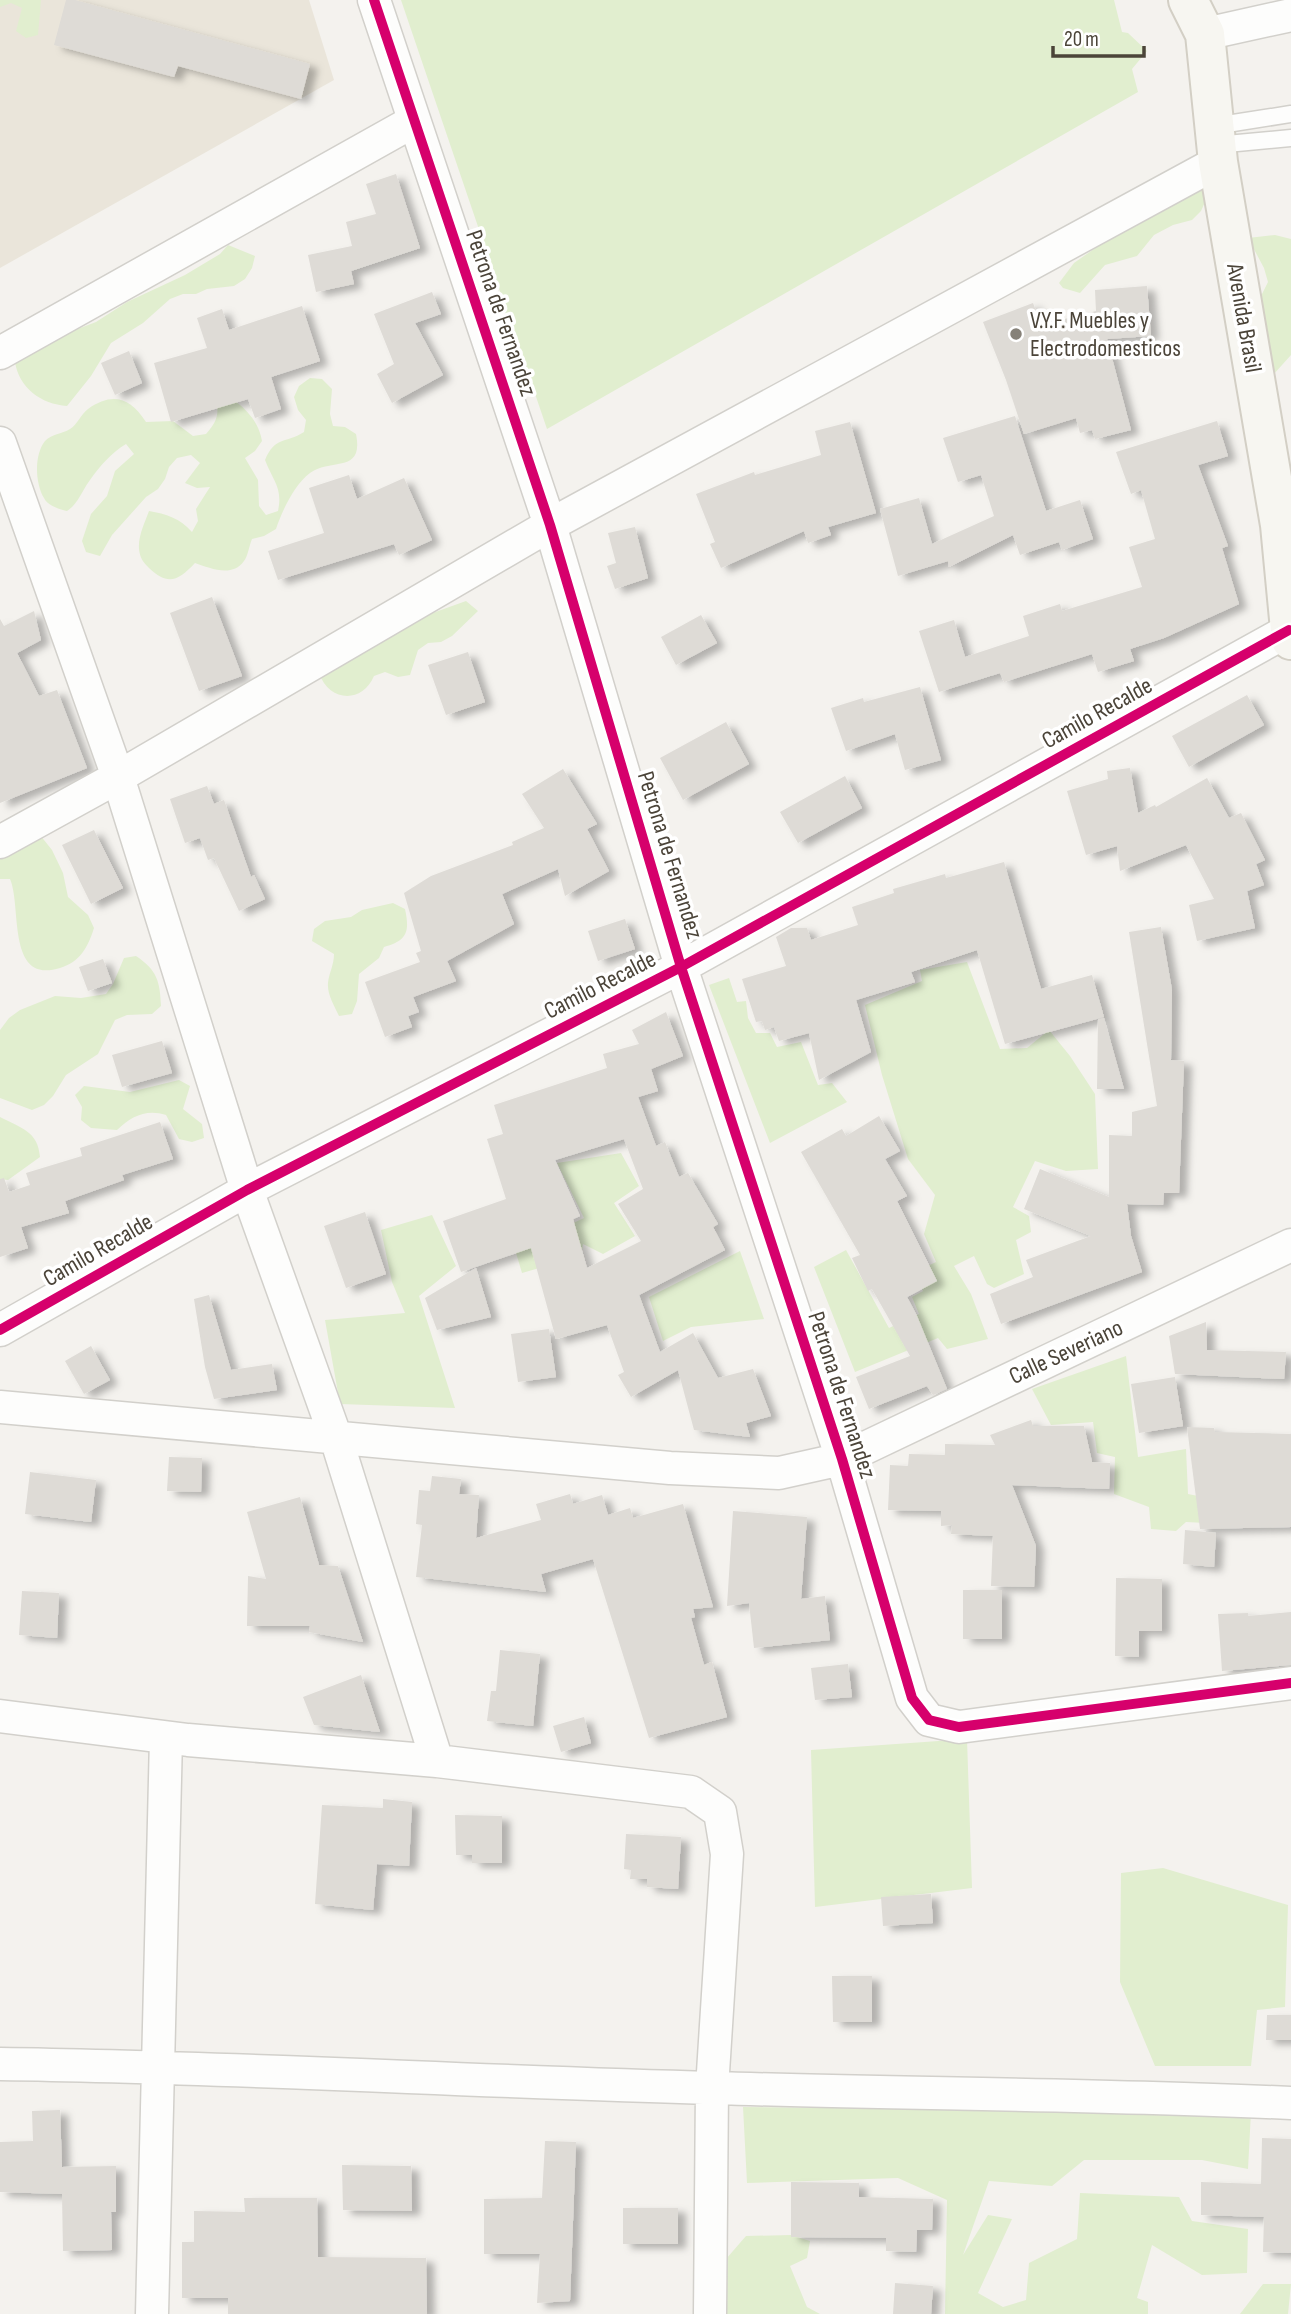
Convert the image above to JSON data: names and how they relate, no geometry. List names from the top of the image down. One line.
{"streets":{"street":["Petrona de Fernandez","Avenida Brasil","Camilo Recalde","Calle Severiano"]},"crossings":[["Petrona de Fernandez","Camilo Recalde"],["Petrona de Fernandez","Calle Severiano"],["Avenida Brasil","Camilo Recalde"]],"places":["V.Y.F. Muebles y Electrodomesticos"],"scale_bar":"20 m"}
